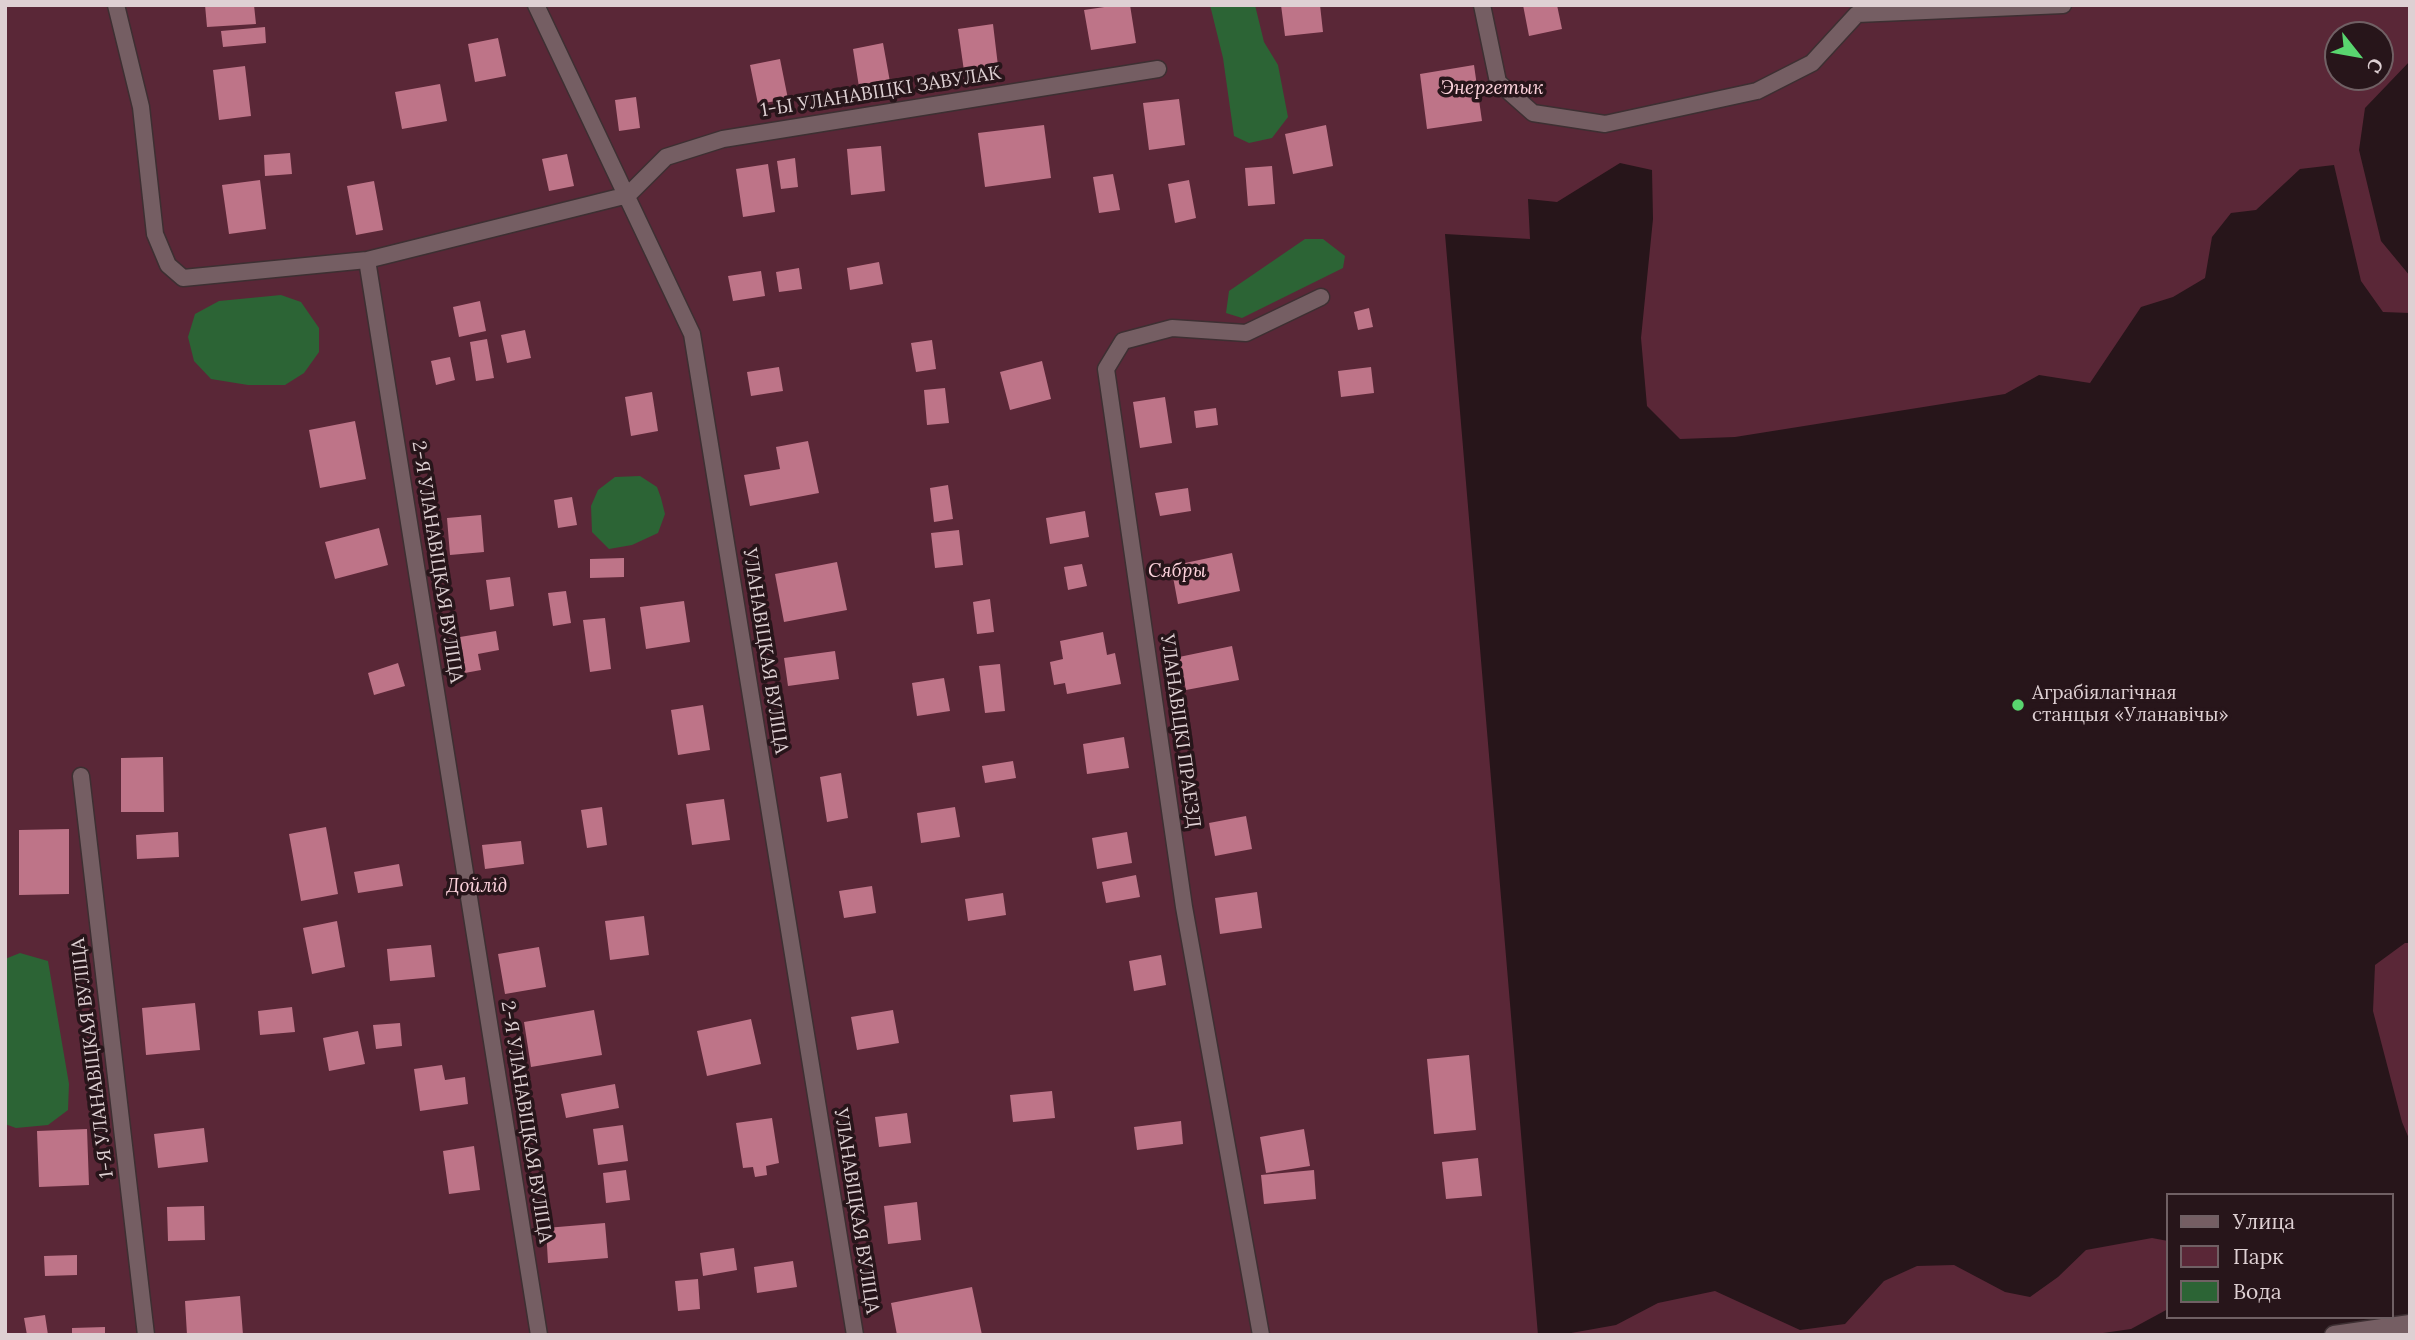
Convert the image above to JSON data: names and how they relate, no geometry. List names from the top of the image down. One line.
{"streets":{"lane":["1-Ы УЛАНАВІЦКІ ЗАВУЛАК","2-Я УЛАНАВІЦКАЯ ВУЛІЦА","УЛАНАВІЦКАЯ ВУЛІЦА","УЛАНАВІЦКІ ПРАЕЗД","1-Я УЛАНАВІЦКАЯ ВУЛІЦА"]},"crossings":[["1-Ы УЛАНАВІЦКІ ЗАВУЛАК","УЛАНАВІЦКАЯ ВУЛІЦА"]],"parks":["Энергетык","Сябры","Дойлід"],"places":["Аграбіялагічная станцыя «Уланавічы»"],"legend":["Улица","Парк","Вода"],"north":"bottom right"}
